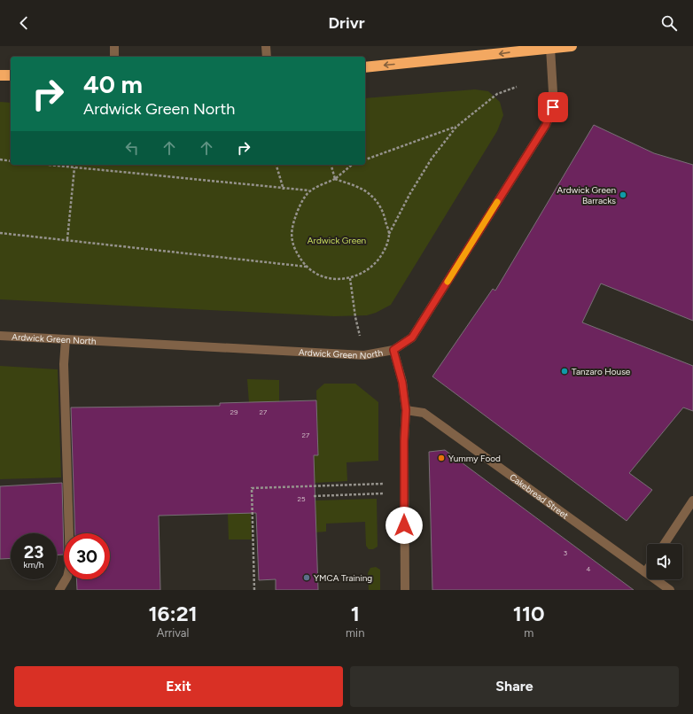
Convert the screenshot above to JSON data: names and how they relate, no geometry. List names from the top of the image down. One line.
{"streets":{"street":["Ardwick Green North","Cakebread Street"]},"parks":["Ardwick Green"],"places":["Ardwick Green Barracks","Tanzaro House","Yummy Food","YMCA Training"],"house_numbers":["29","27","27","25","3","4"],"page":{"header":"Drivr","turn":["40 m","Ardwick Green North"],"speed":"23 km/h","limit":"30","eta":["16:21","Arrival","1","min","110","m"],"buttons":["Exit","Share"]}}
